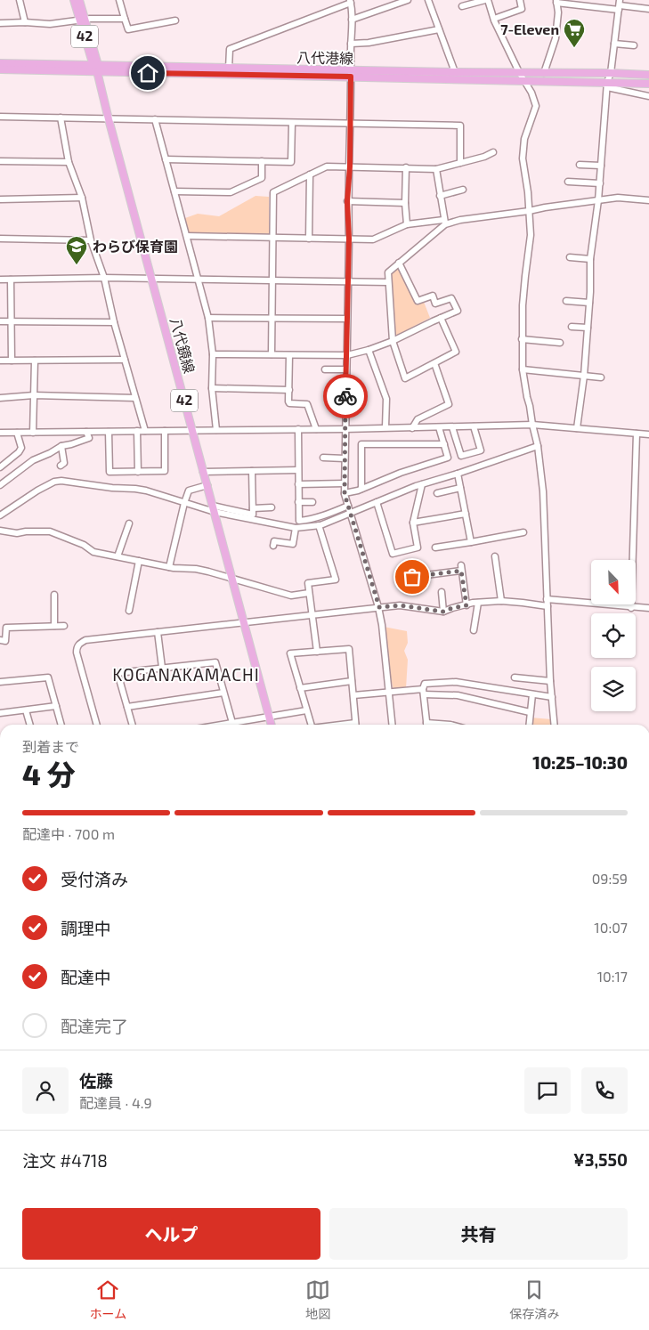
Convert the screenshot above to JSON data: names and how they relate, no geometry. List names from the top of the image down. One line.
{"streets":{"main road":["42","八代港線","八代鏡線"]},"crossings":[["八代港線","八代鏡線"]],"districts":["KOGANAKAMACHI"],"places":{"supermarket":["7-Eleven"],"school or university":["わらび保育園"]},"north":"bottom right","page":{"heading":["4 分","到着まで","10:25–10:30"],"panel":["佐藤","配達員 · 4.9","注文 #4718","¥3,550"],"bar":"配達中 · 700 m","list":[["受付済み","09:59"],["調理中","10:07"],["配達中","10:17"],"配達完了"],"buttons":["ヘルプ","共有"],"tabs":["ホーム","地図","保存済み"]}}
